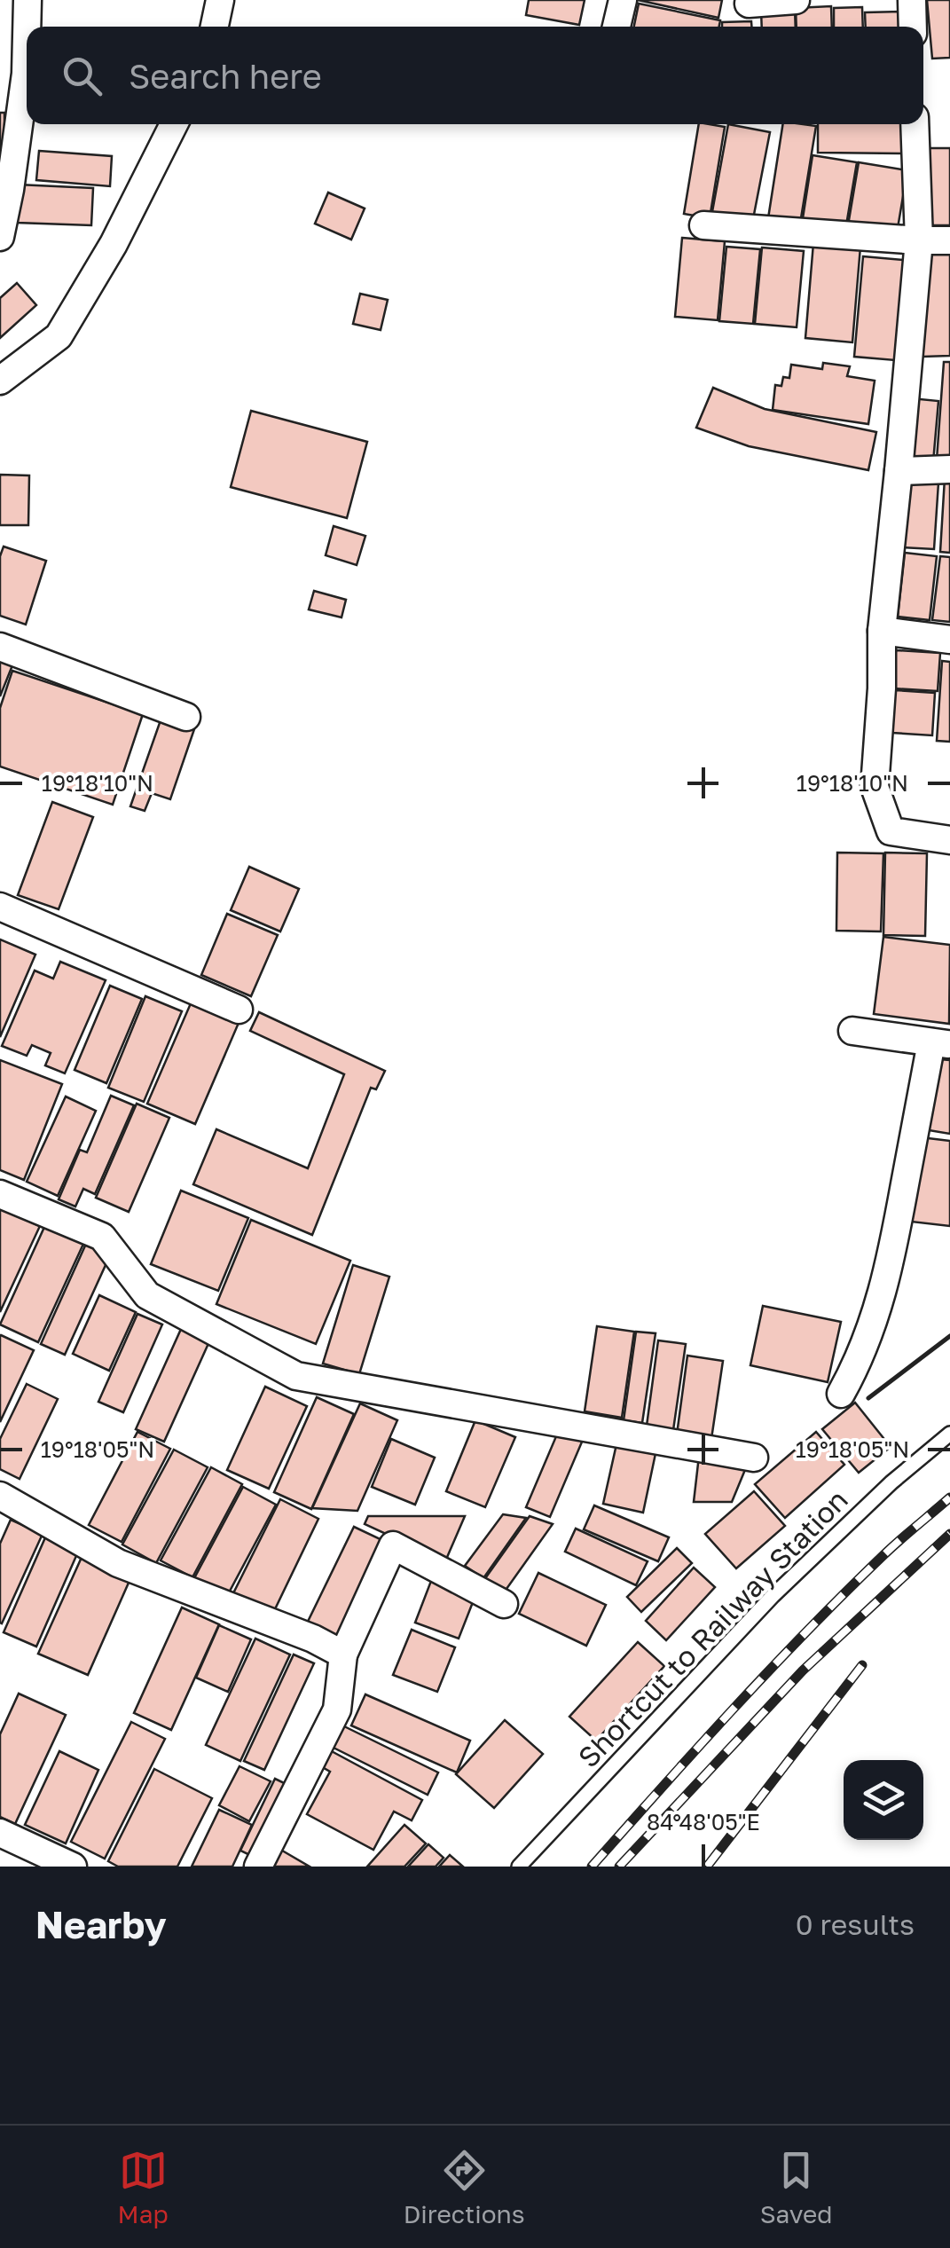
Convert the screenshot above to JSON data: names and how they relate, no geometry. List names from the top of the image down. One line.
{"streets":{"lane":["Shortcut to Railway Station"]},"page":{"search":"Search here","heading":["Nearby","0 results"],"nav":["Map","Directions","Saved"]},"coordinates":["19°18'10\"N","19°18'05\"N","84°48'05\"E"]}
